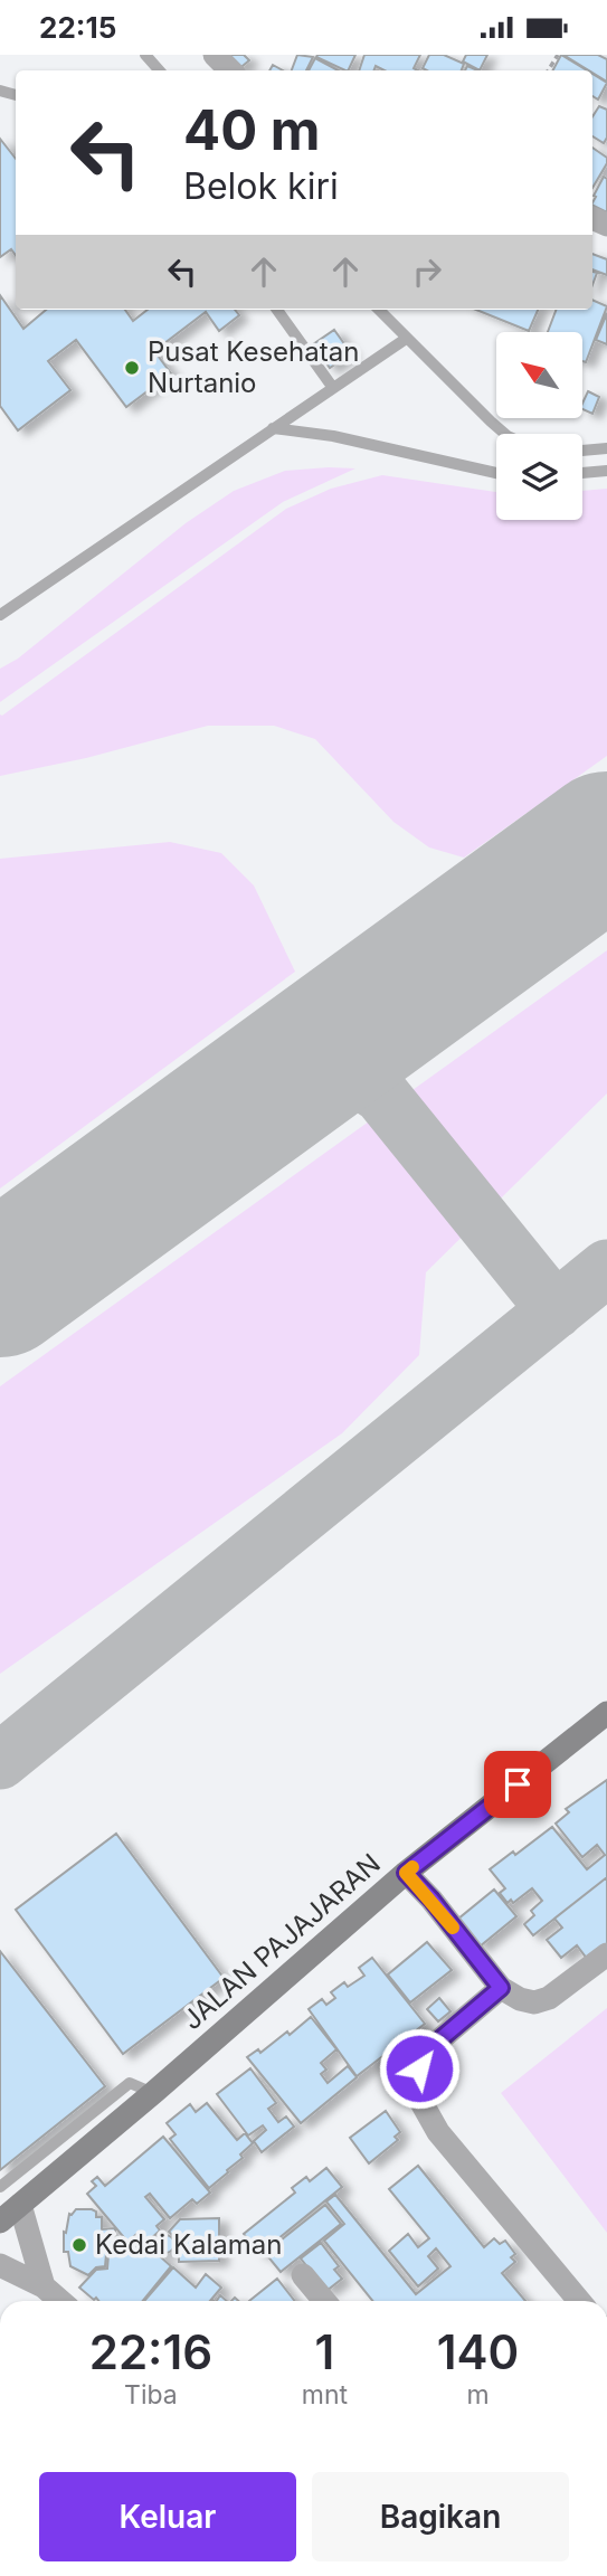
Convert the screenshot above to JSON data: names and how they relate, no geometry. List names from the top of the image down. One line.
{"streets":{"main road":["JALAN PAJAJARAN"]},"places":["Pusat Kesehatan Nurtanio","Kedai Kalaman"],"north":"top left","page":{"status":"22:15","turn":["40 m","Belok kiri"],"eta":["22:16","Tiba","1","mnt","140","m"],"buttons":["Keluar","Bagikan"]}}
